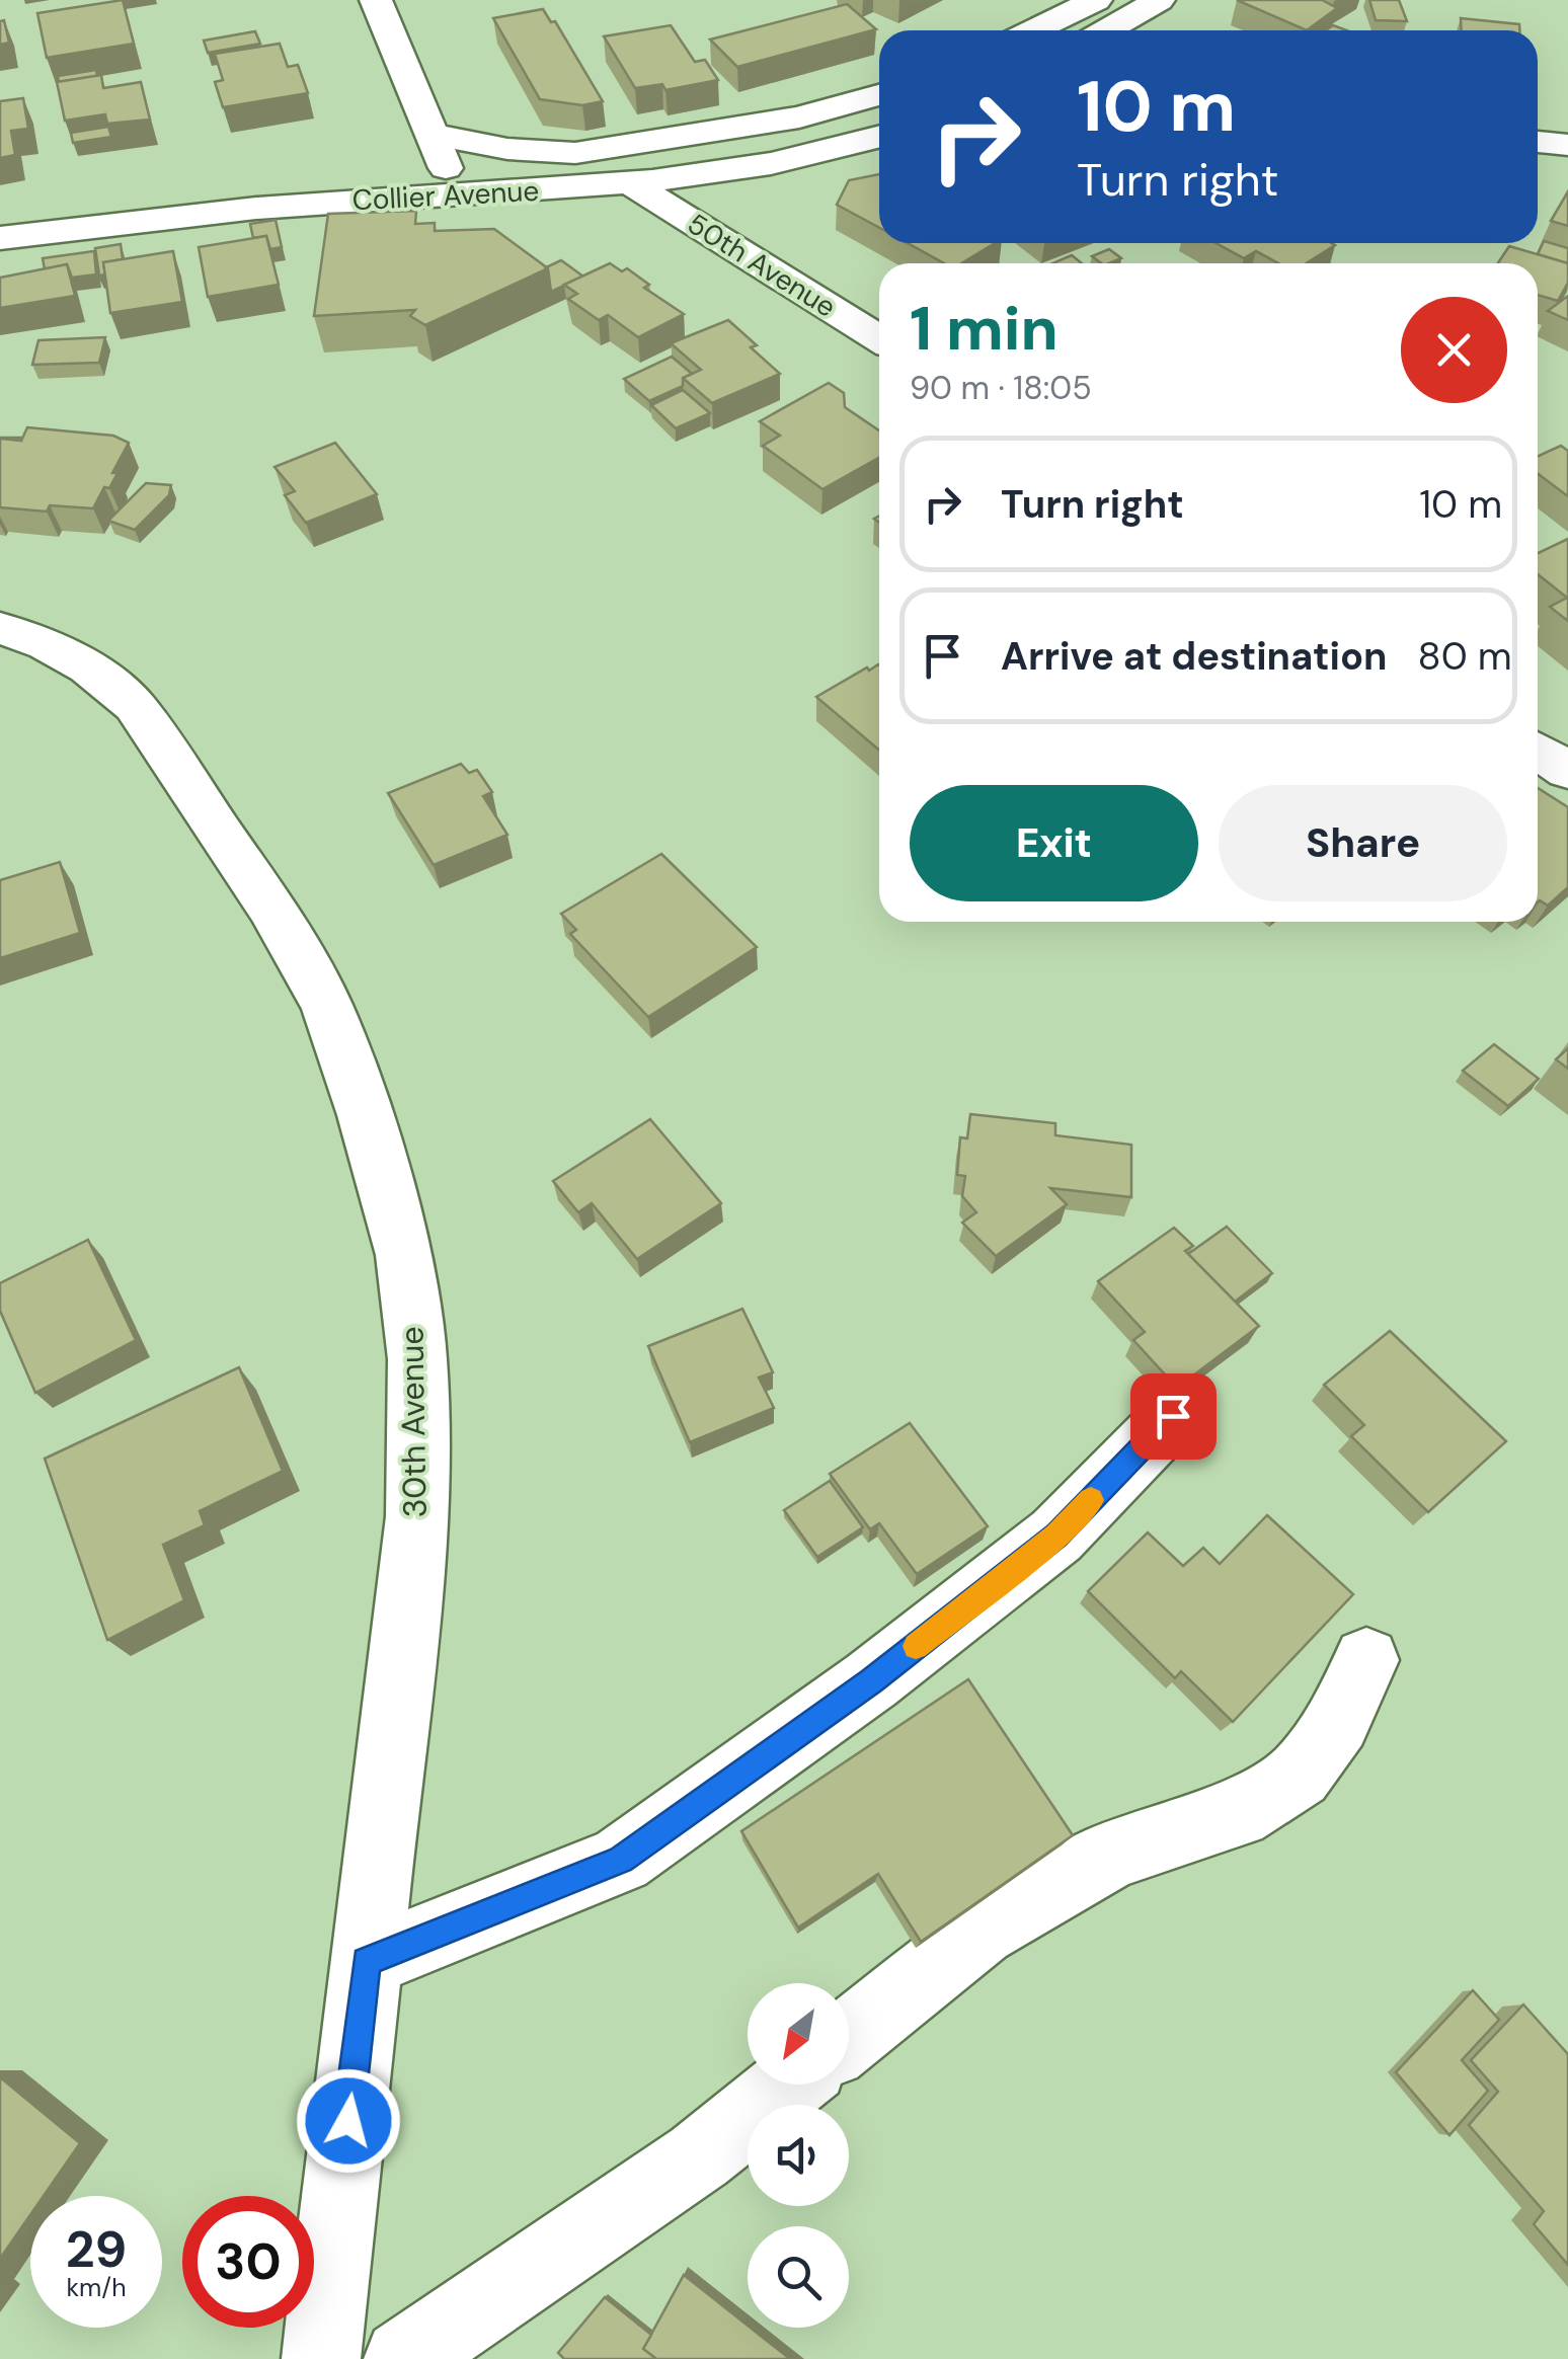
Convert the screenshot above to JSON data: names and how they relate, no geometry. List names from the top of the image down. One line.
{"streets":{"street":["Collier Avenue","50th Avenue","30th Avenue"]},"crossings":[["Collier Avenue","50th Avenue"]],"north":"bottom left","page":{"turn":["10 m","Turn right"],"heading":["1 min","90 m · 18:05"],"list":[{"name":"Turn right","value":"10 m"},{"name":"Arrive at destination","value":"80 m"}],"buttons":["Exit","Share"],"speed":"29 km/h","limit":"30"}}
